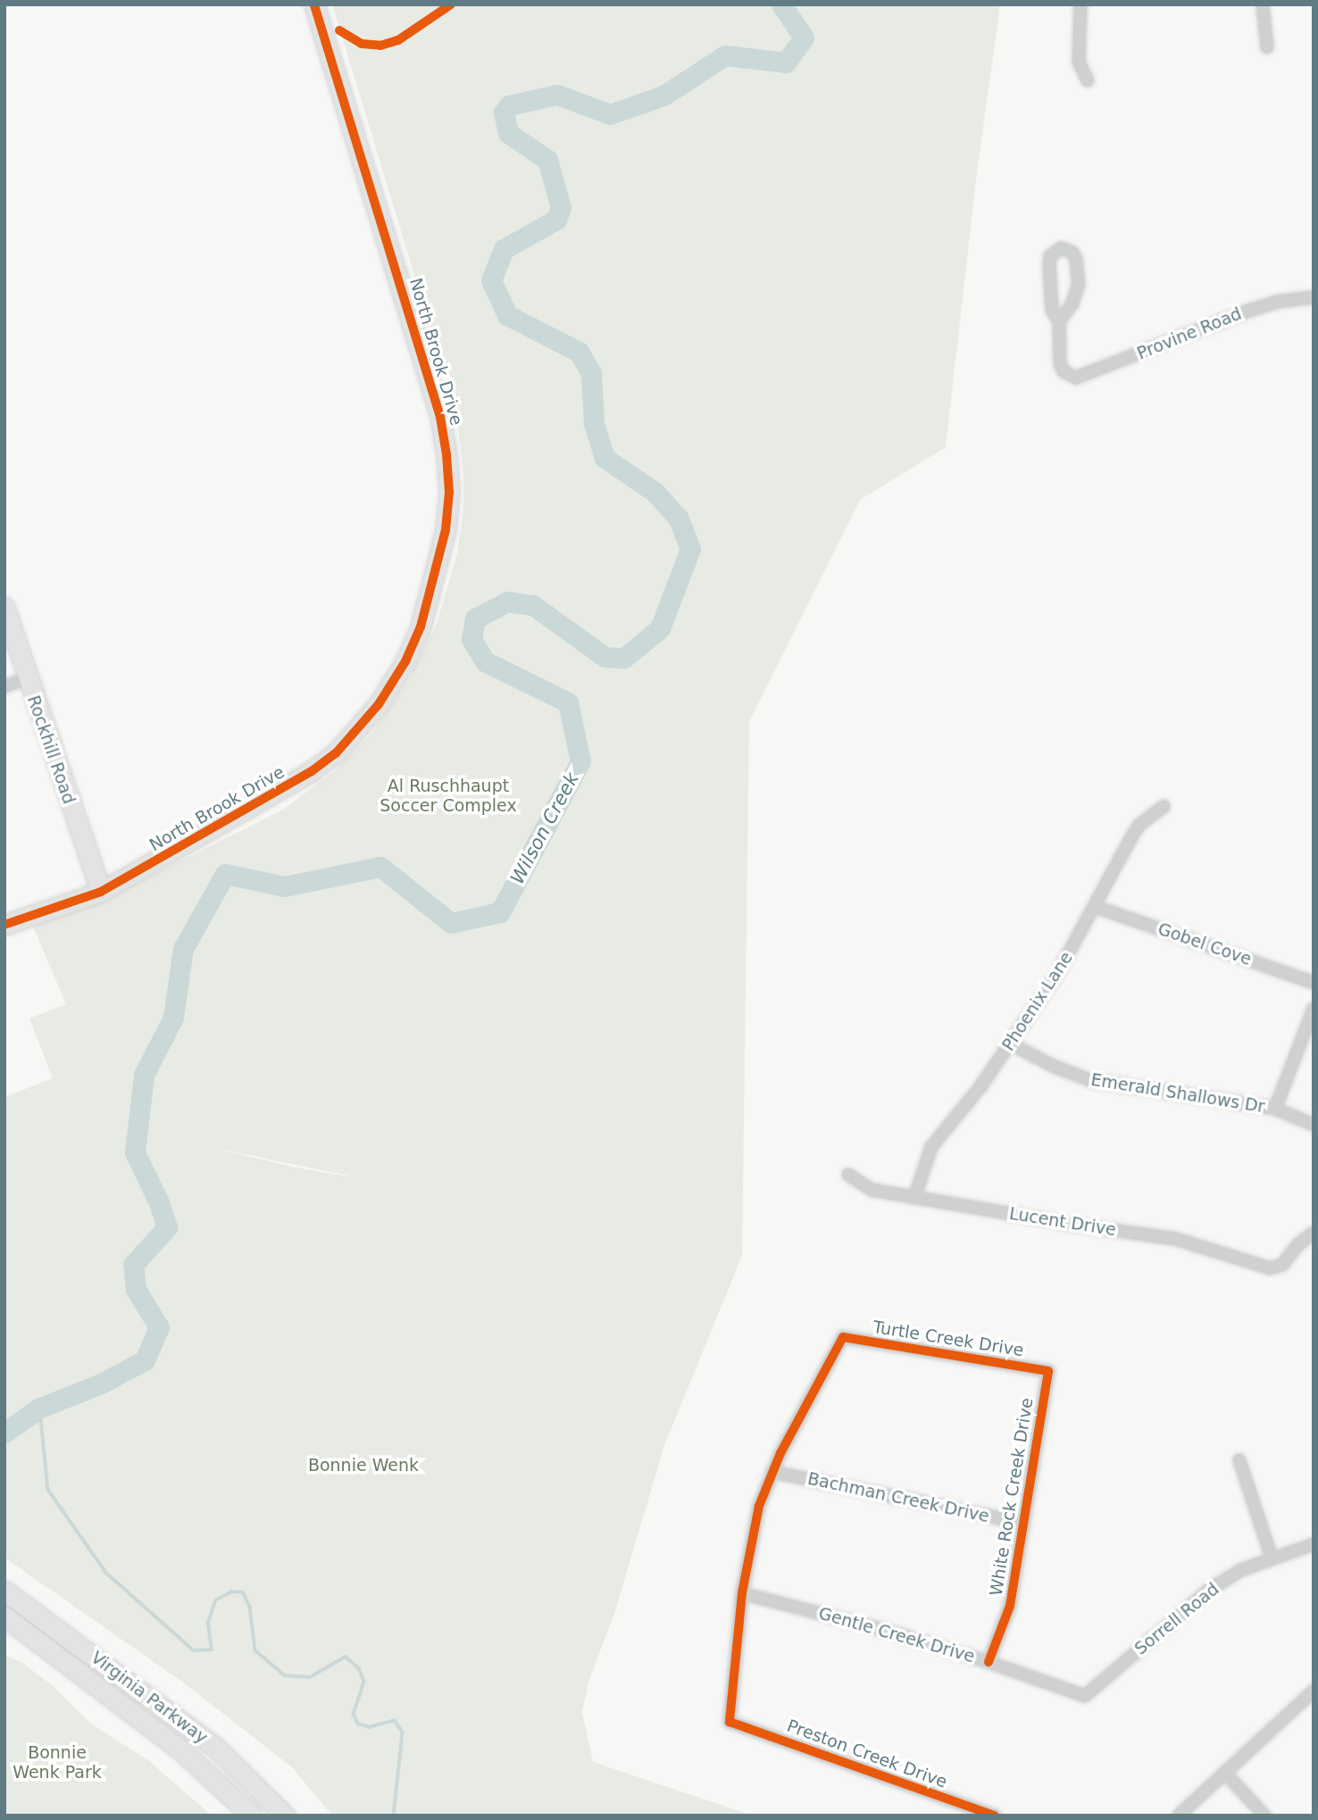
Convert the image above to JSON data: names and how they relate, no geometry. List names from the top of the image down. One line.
{"streets":{"street":["Provine Road","North Brook Drive","Rockhill Road","Gobel Cove","Phoenix Lane","Emerald Shallows Dr","Lucent Drive","Turtle Creek Drive","White Rock Creek Drive","Bachman Creek Drive","Sorrell Road","Gentle Creek Drive","Virginia Parkway","Preston Creek Drive"]},"crossings":[["North Brook Drive","Rockhill Road"],["Gobel Cove","Phoenix Lane"],["Phoenix Lane","Emerald Shallows Dr"],["Phoenix Lane","Lucent Drive"],["Turtle Creek Drive","White Rock Creek Drive"],["Turtle Creek Drive","Bachman Creek Drive"],["White Rock Creek Drive","Bachman Creek Drive"],["White Rock Creek Drive","Gentle Creek Drive"],["Sorrell Road","Gentle Creek Drive"],["Gentle Creek Drive","Preston Creek Drive"]],"water":["Wilson Creek"],"parks":["Al Ruschhaupt Soccer Complex","Bonnie Wenk","Bonnie Wenk Park"]}
